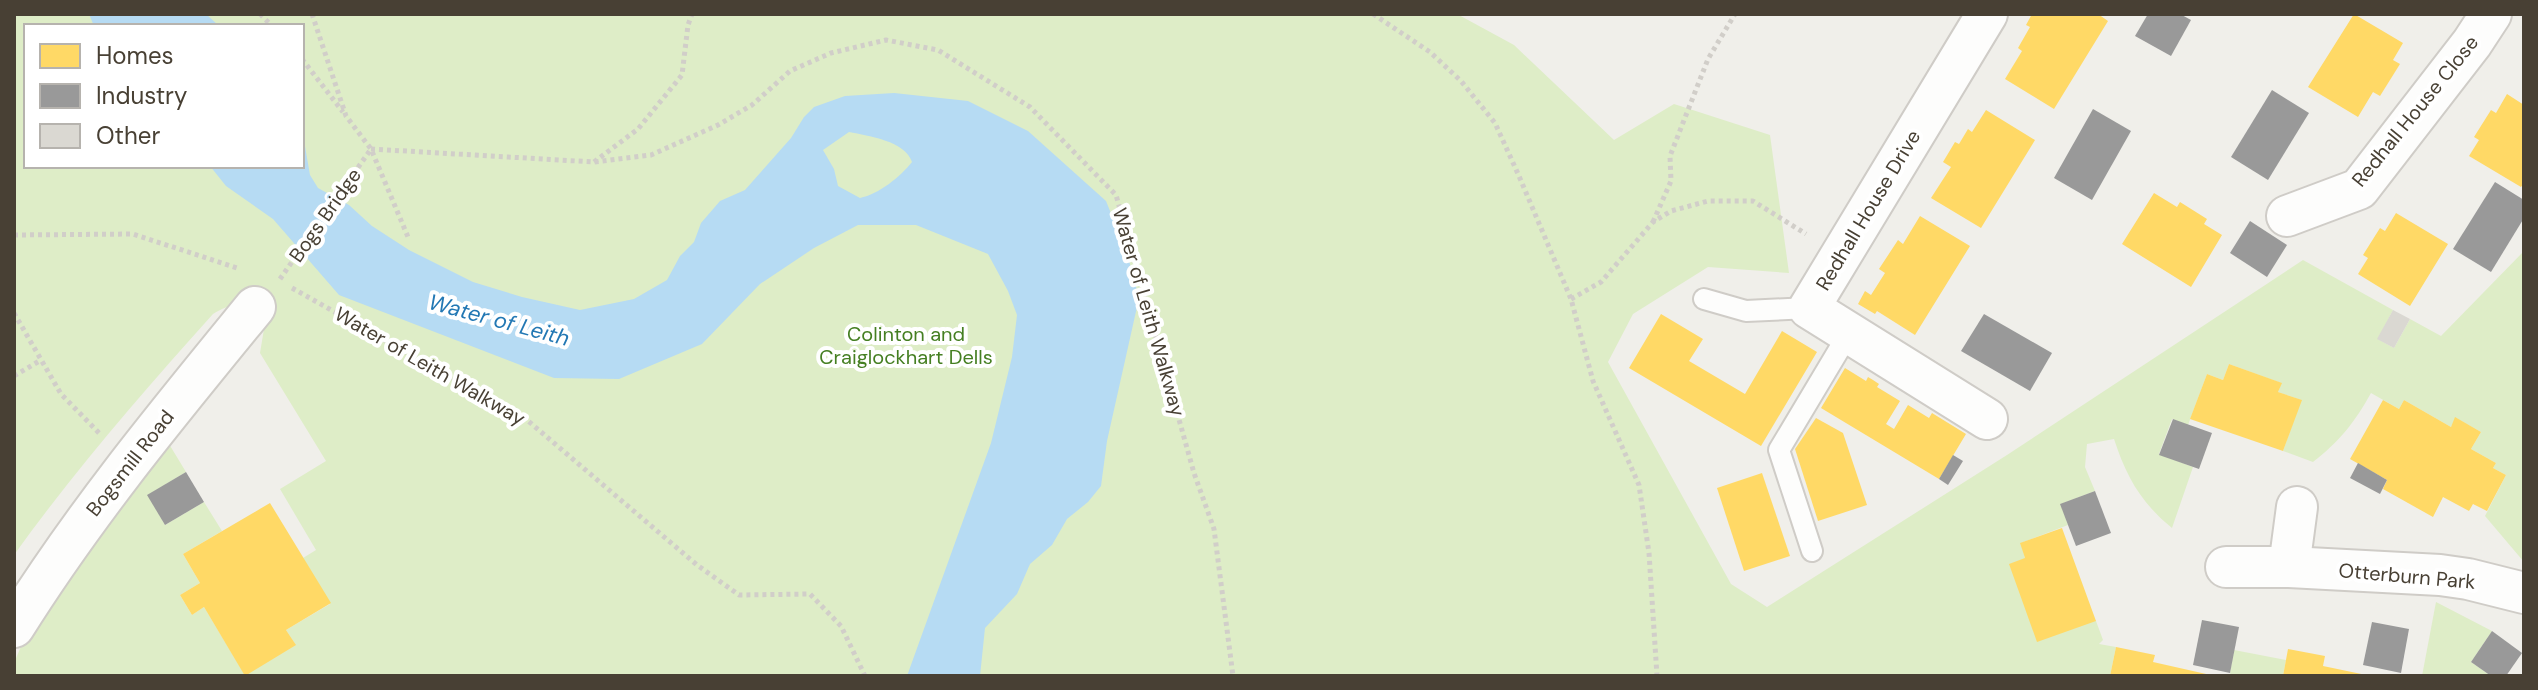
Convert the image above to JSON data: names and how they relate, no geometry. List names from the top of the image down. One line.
{"streets":{"street":["Redhall House Close","Redhall House Drive","Bogsmill Road","Otterburn Park"],"path":["Bogs Bridge","Water of Leith Walkway"]},"crossings":[["Bogs Bridge","Water of Leith Walkway"],["Bogs Bridge","Bogsmill Road"],["Water of Leith Walkway","Bogsmill Road"]],"water":["Water of Leith"],"parks":["Colinton and Craiglockhart Dells"],"legend":["Homes","Industry","Other"]}
